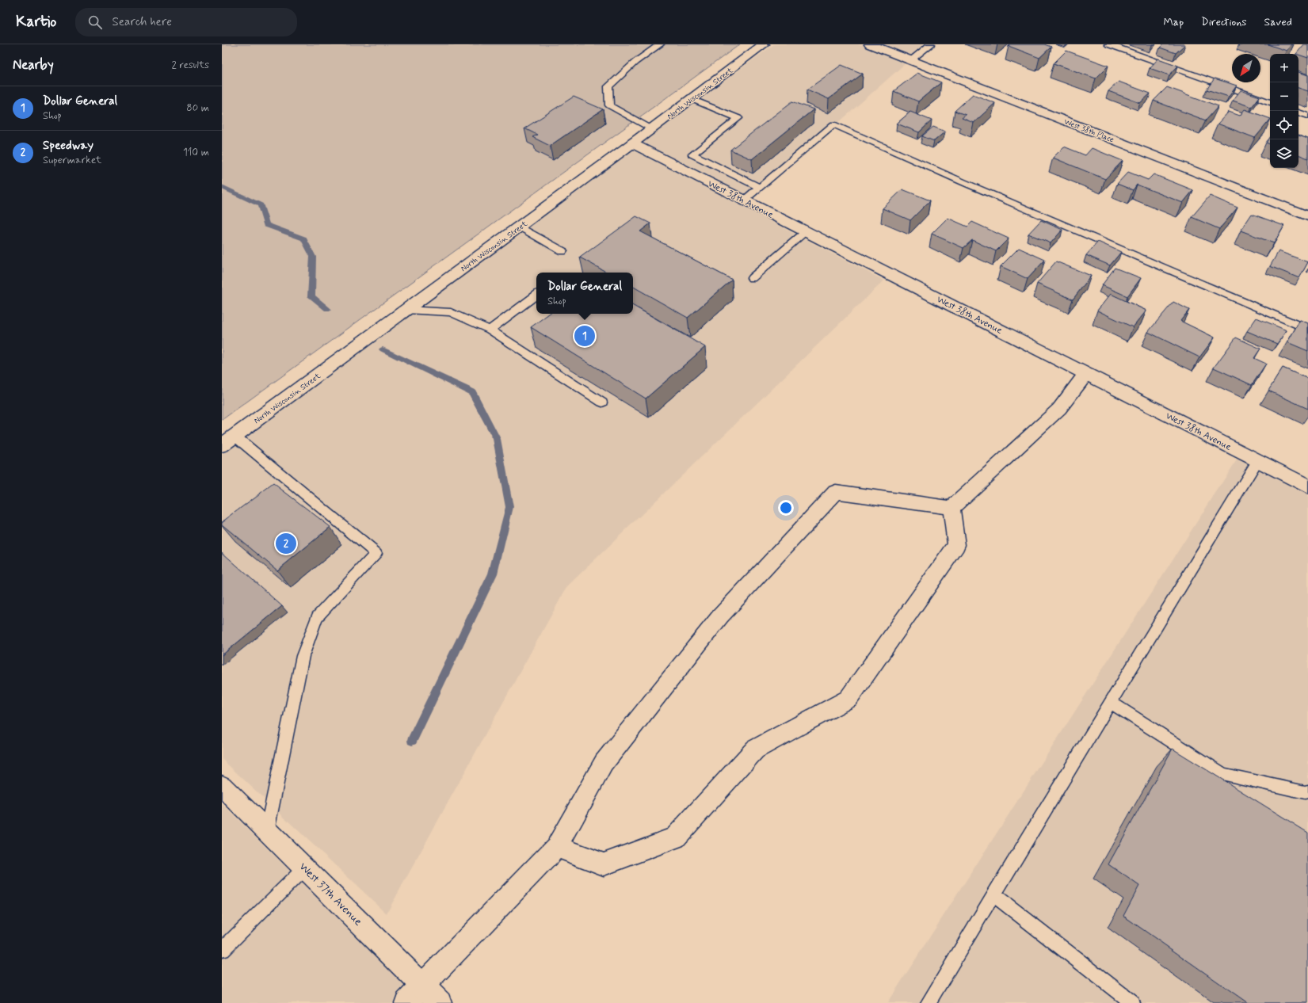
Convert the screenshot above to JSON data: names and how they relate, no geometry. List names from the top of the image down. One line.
{"streets":{"street":["North Wisconsin Street","West 38th Place","West 38th Avenue","West 37th Avenue"]},"crossings":[["North Wisconsin Street","West 38th Avenue"]],"north":"bottom left","page":{"header":"Kartio","search":"Search here","nav":["Map","Directions","Saved"],"heading":["Nearby","2 results"],"map_buttons":["+","−"],"list":[{"mark":"1","name":"Dollar General","note":"Shop","value":"80 m"},{"mark":"2","name":"Speedway","note":"Supermarket","value":"110 m"}],"popup":["Dollar General","Shop"],"pins":["1","2"]}}
